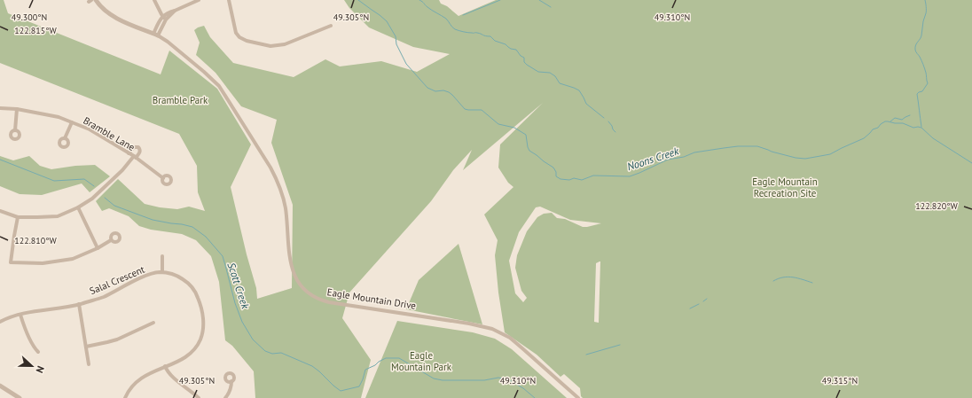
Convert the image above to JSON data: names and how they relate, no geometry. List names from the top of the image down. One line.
{"streets":{"street":["Bramble Lane","Salal Crescent","Eagle Mountain Drive"]},"water":["Noons Creek","Scott Creek"],"parks":["Bramble Park","Eagle Mountain Recreation Site","Eagle Mountain Park"],"north":"right","coordinates":["49.300°N","49.305°N","49.310°N","122.815°W","122.820°W","122.810°W","49.315°N"]}
